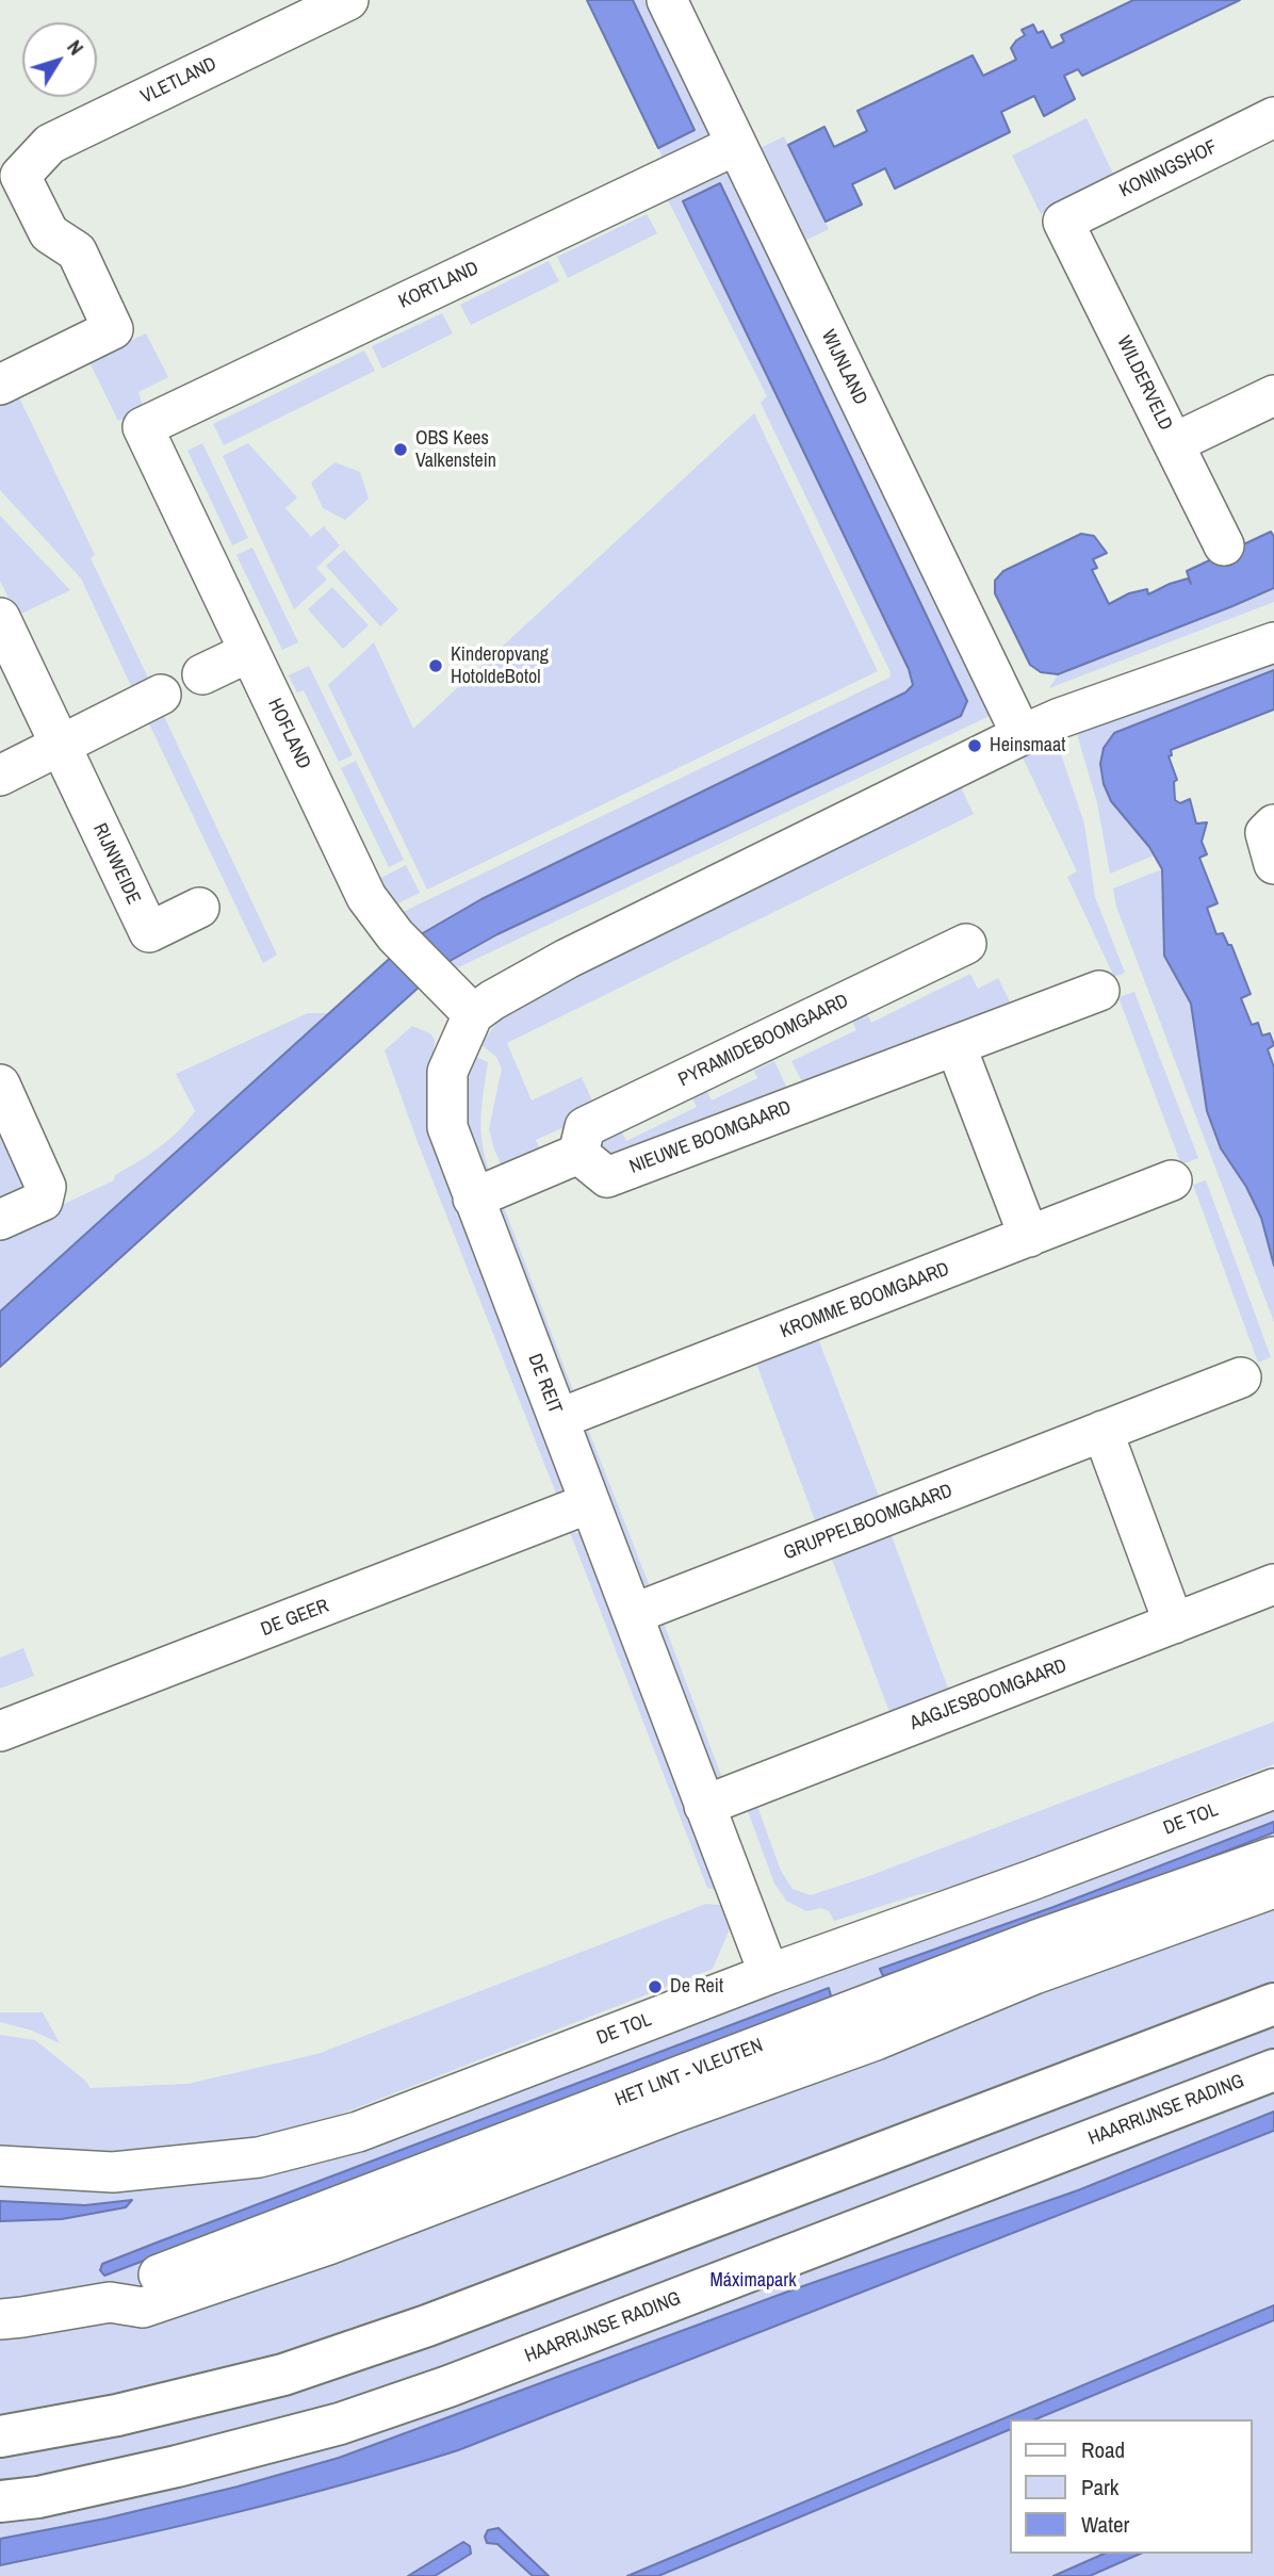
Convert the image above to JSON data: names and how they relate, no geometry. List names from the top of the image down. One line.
{"streets":{"main road":["HAARRIJNSE RADING"],"street":["VLETLAND","KONINGSHOF","KORTLAND","WIJNLAND","WILDERVELD","HOFLAND","RIJNWEIDE","PYRAMIDEBOOMGAARD","NIEUWE BOOMGAARD","KROMME BOOMGAARD","DE REIT","GRUPPELBOOMGAARD","DE GEER","AAGJESBOOMGAARD","DE TOL","HET LINT - VLEUTEN"]},"crossings":[["KONINGSHOF","WILDERVELD"],["KORTLAND","WIJNLAND"],["KORTLAND","HOFLAND"],["HOFLAND","DE REIT"],["PYRAMIDEBOOMGAARD","NIEUWE BOOMGAARD"],["KROMME BOOMGAARD","DE REIT"],["DE REIT","GRUPPELBOOMGAARD"],["DE REIT","DE GEER"],["DE REIT","AAGJESBOOMGAARD"],["DE REIT","DE TOL"]],"parks":["Máximapark"],"places":["OBS Kees Valkenstein","Kinderopvang HotoldeBotol","Heinsmaat","De Reit"],"legend":["Road","Park","Water"],"north":"top right"}
